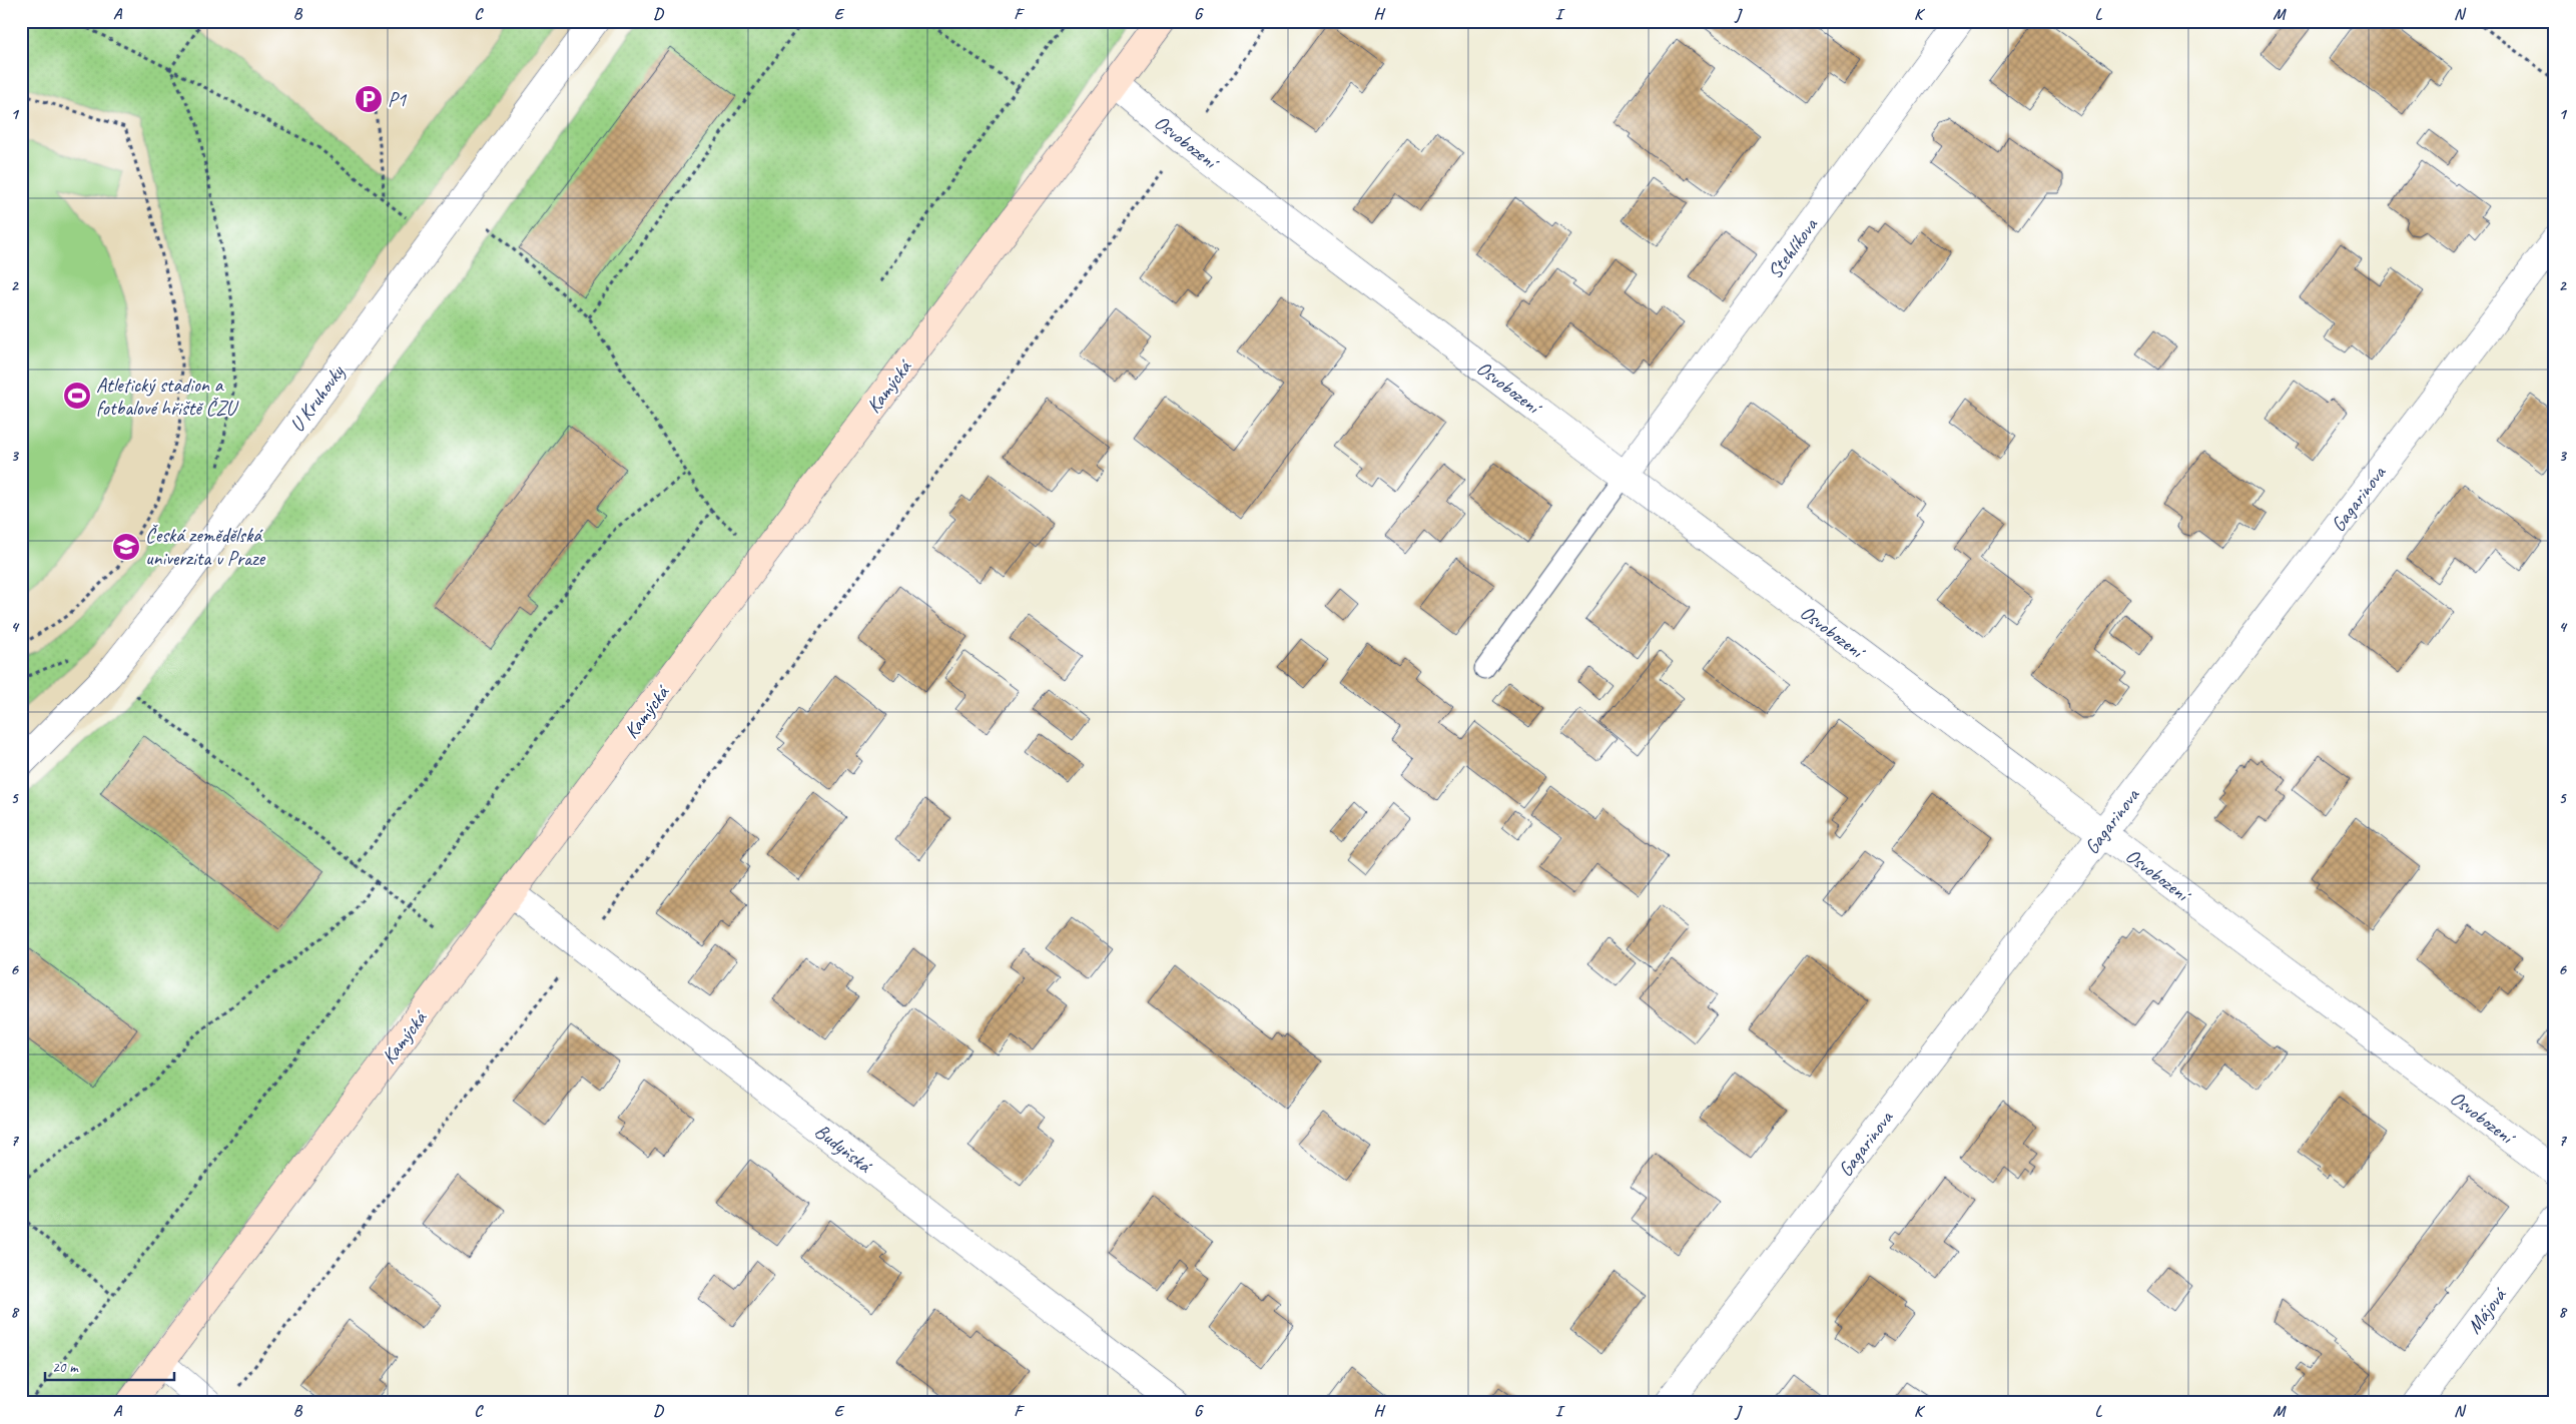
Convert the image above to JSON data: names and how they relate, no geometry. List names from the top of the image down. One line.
{"streets":{"main road":["Kamýcká"],"street":["Osvobození","Stehlíkova","U Kruhovky","Gagarinova","Budyňská","Májová"]},"crossings":[["Osvobození","Stehlíkova"],["Osvobození","Kamýcká"],["Osvobození","Gagarinova"],["Kamýcká","Budyňská"]],"places":{"parking":["P1"],"sports":["Atletický stadion a fotbalové hřiště ČZU"],"school or university":["Česká zemědělská univerzita v Praze"]},"scale_bar":"20 m","grid":{"columns":["A","B","C","D","E","F","G","H","I","J","K","L","M","N"],"rows":["1","2","3","4","5","6","7","8"]}}
